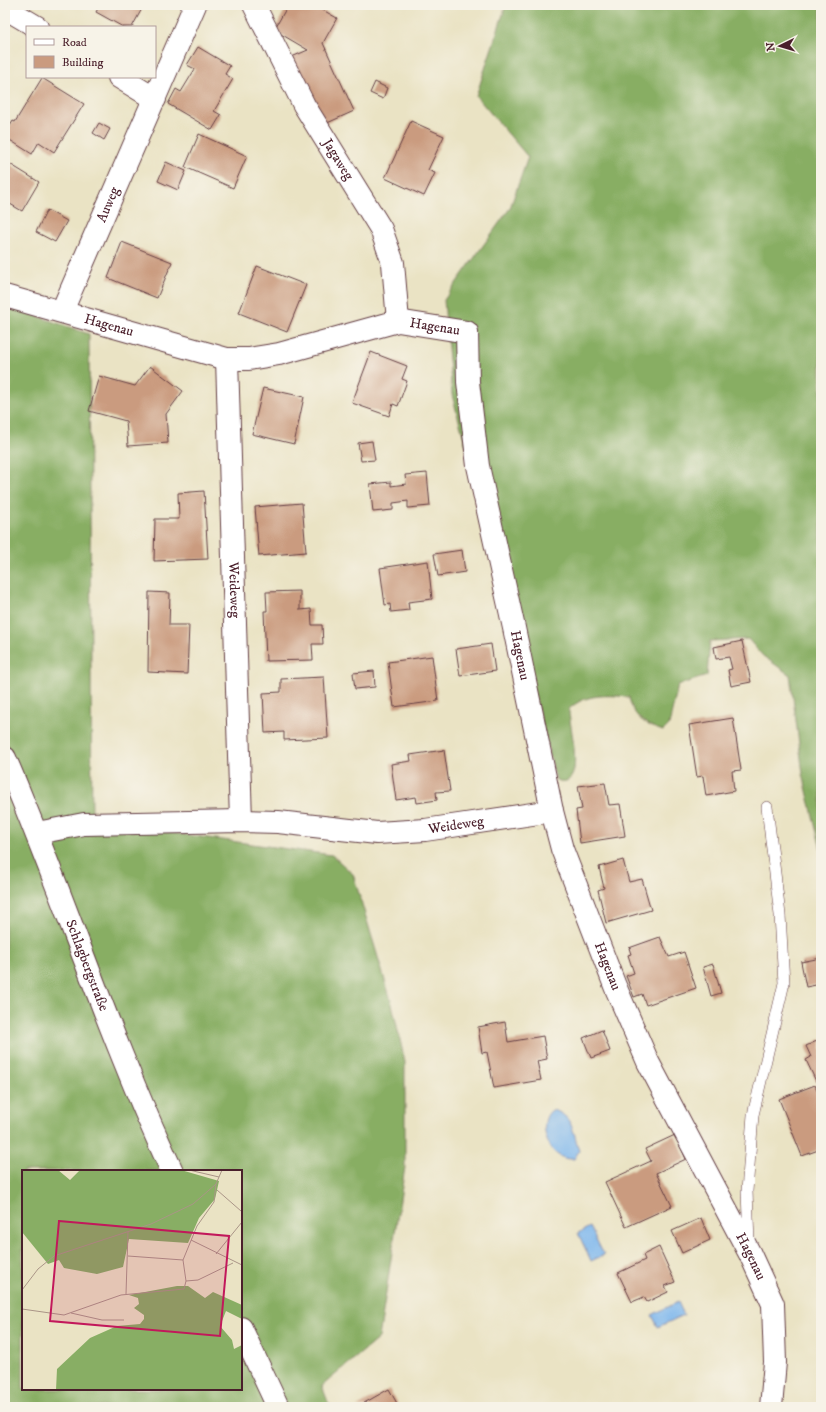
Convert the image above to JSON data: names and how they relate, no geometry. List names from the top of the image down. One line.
{"streets":{"street":["Jagaweg","Auweg","Hagenau","Weideweg","Schlagbergstraße"]},"crossings":[["Jagaweg","Hagenau"],["Auweg","Hagenau"],["Hagenau","Weideweg"],["Weideweg","Schlagbergstraße"]],"legend":["Road","Building"],"north":"left"}
